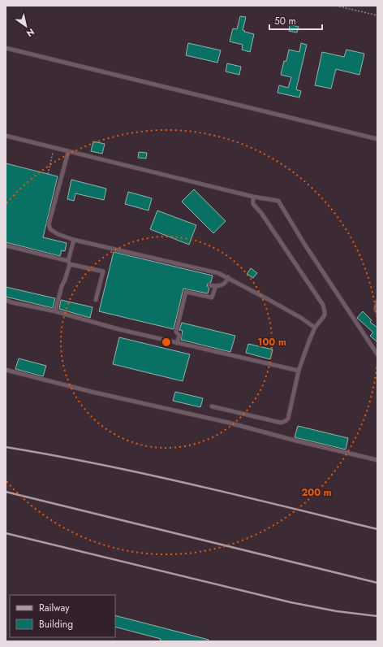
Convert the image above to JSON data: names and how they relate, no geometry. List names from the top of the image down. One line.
{"legend":["Railway","Building"],"scale_bar":"50 m","north":"bottom right","rings":["100 m","200 m"]}
